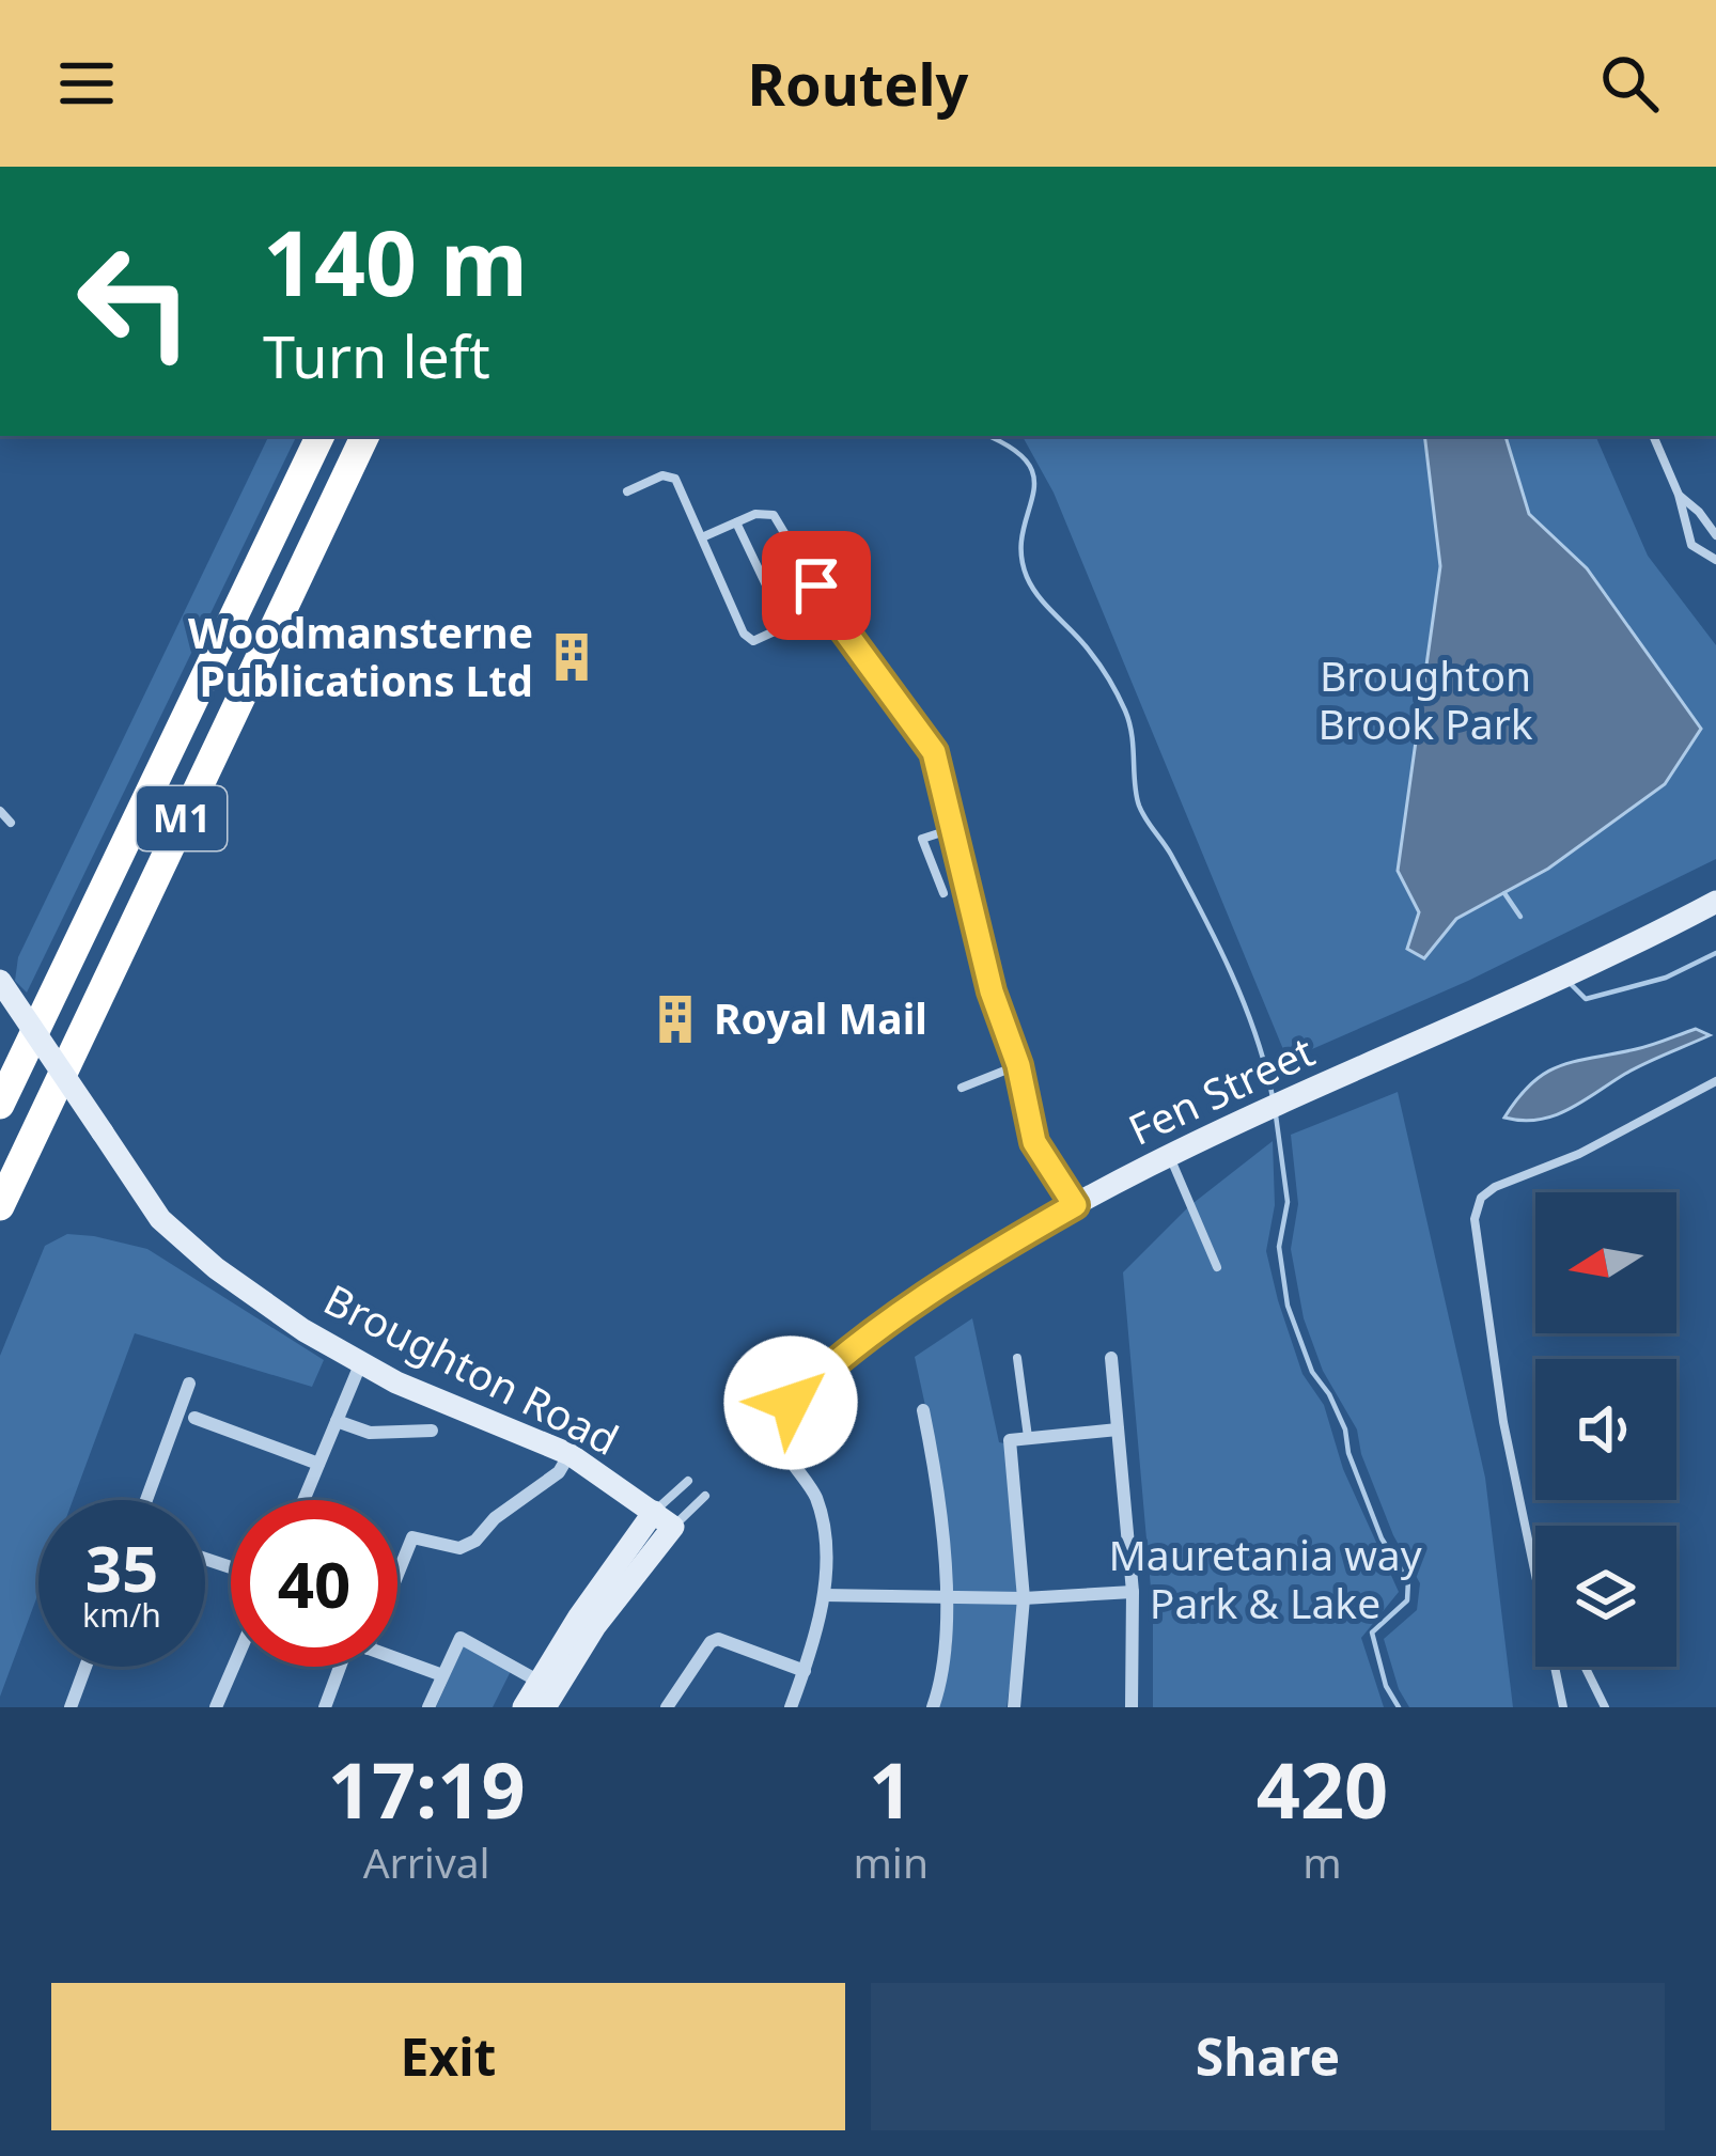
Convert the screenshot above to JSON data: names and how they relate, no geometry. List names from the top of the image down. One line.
{"streets":{"highway":["M1"],"street":["Fen Street","Broughton Road"]},"parks":["Broughton Brook Park","Mauretania way Park & Lake"],"places":{"building":["Woodmansterne Publications Ltd","Royal Mail"]},"north":"left","page":{"header":"Routely","turn":["140 m","Turn left"],"speed":"35 km/h","limit":"40","eta":["17:19","Arrival","1","min","420","m"],"buttons":["Exit","Share"]}}
